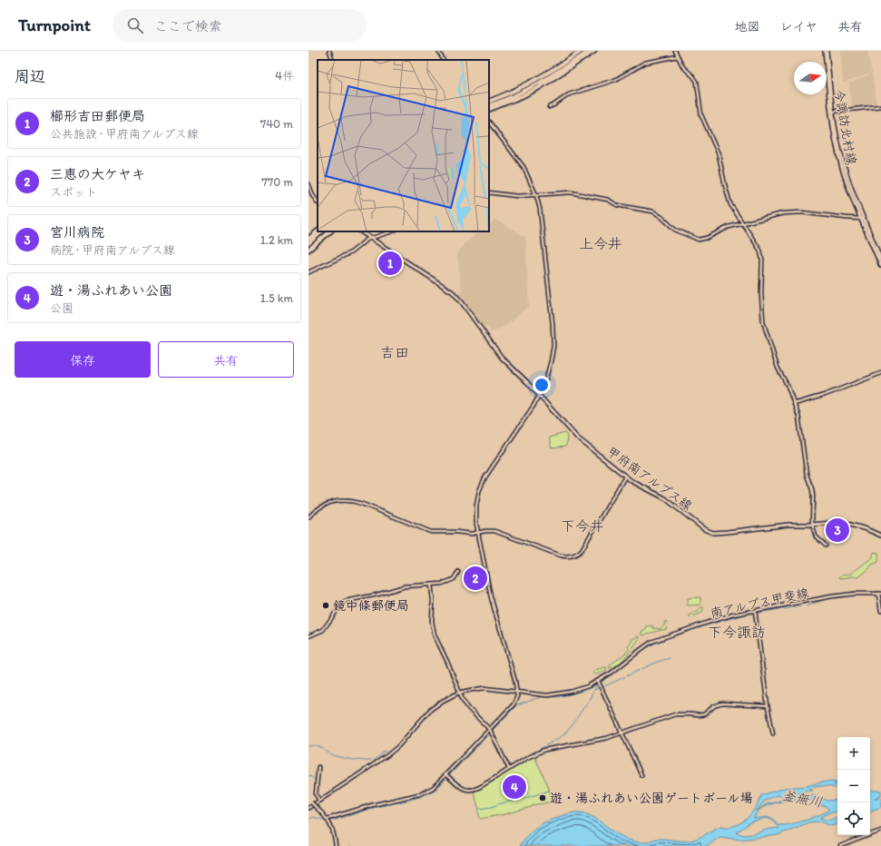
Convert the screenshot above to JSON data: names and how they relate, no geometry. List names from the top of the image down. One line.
{"streets":{"main road":["今諏訪北村線","甲府南アルプス線"],"street":["南アルプス甲斐線"]},"districts":["上今井","吉田","下今井","下今諏訪"],"water":["釜無川"],"places":["鏡中條郵便局","遊・湯ふれあい公園ゲートボール場"],"north":"right","page":{"header":"Turnpoint","search":"ここで検索","nav":["地図","レイヤ","共有"],"heading":["周辺","4件"],"list":[{"mark":"1","name":"櫛形吉田郵便局","note":"公共施設 · 甲府南アルプス線","value":"740 m"},{"mark":"2","name":"三恵の大ケヤキ","note":"スポット","value":"770 m"},{"mark":"3","name":"宮川病院","note":"病院 · 甲府南アルプス線","value":"1.2 km"},{"mark":"4","name":"遊・湯ふれあい公園","note":"公園","value":"1.5 km"}],"pins":["1","3","2","4"],"buttons":["保存","共有"],"map_buttons":["+","−"]}}
